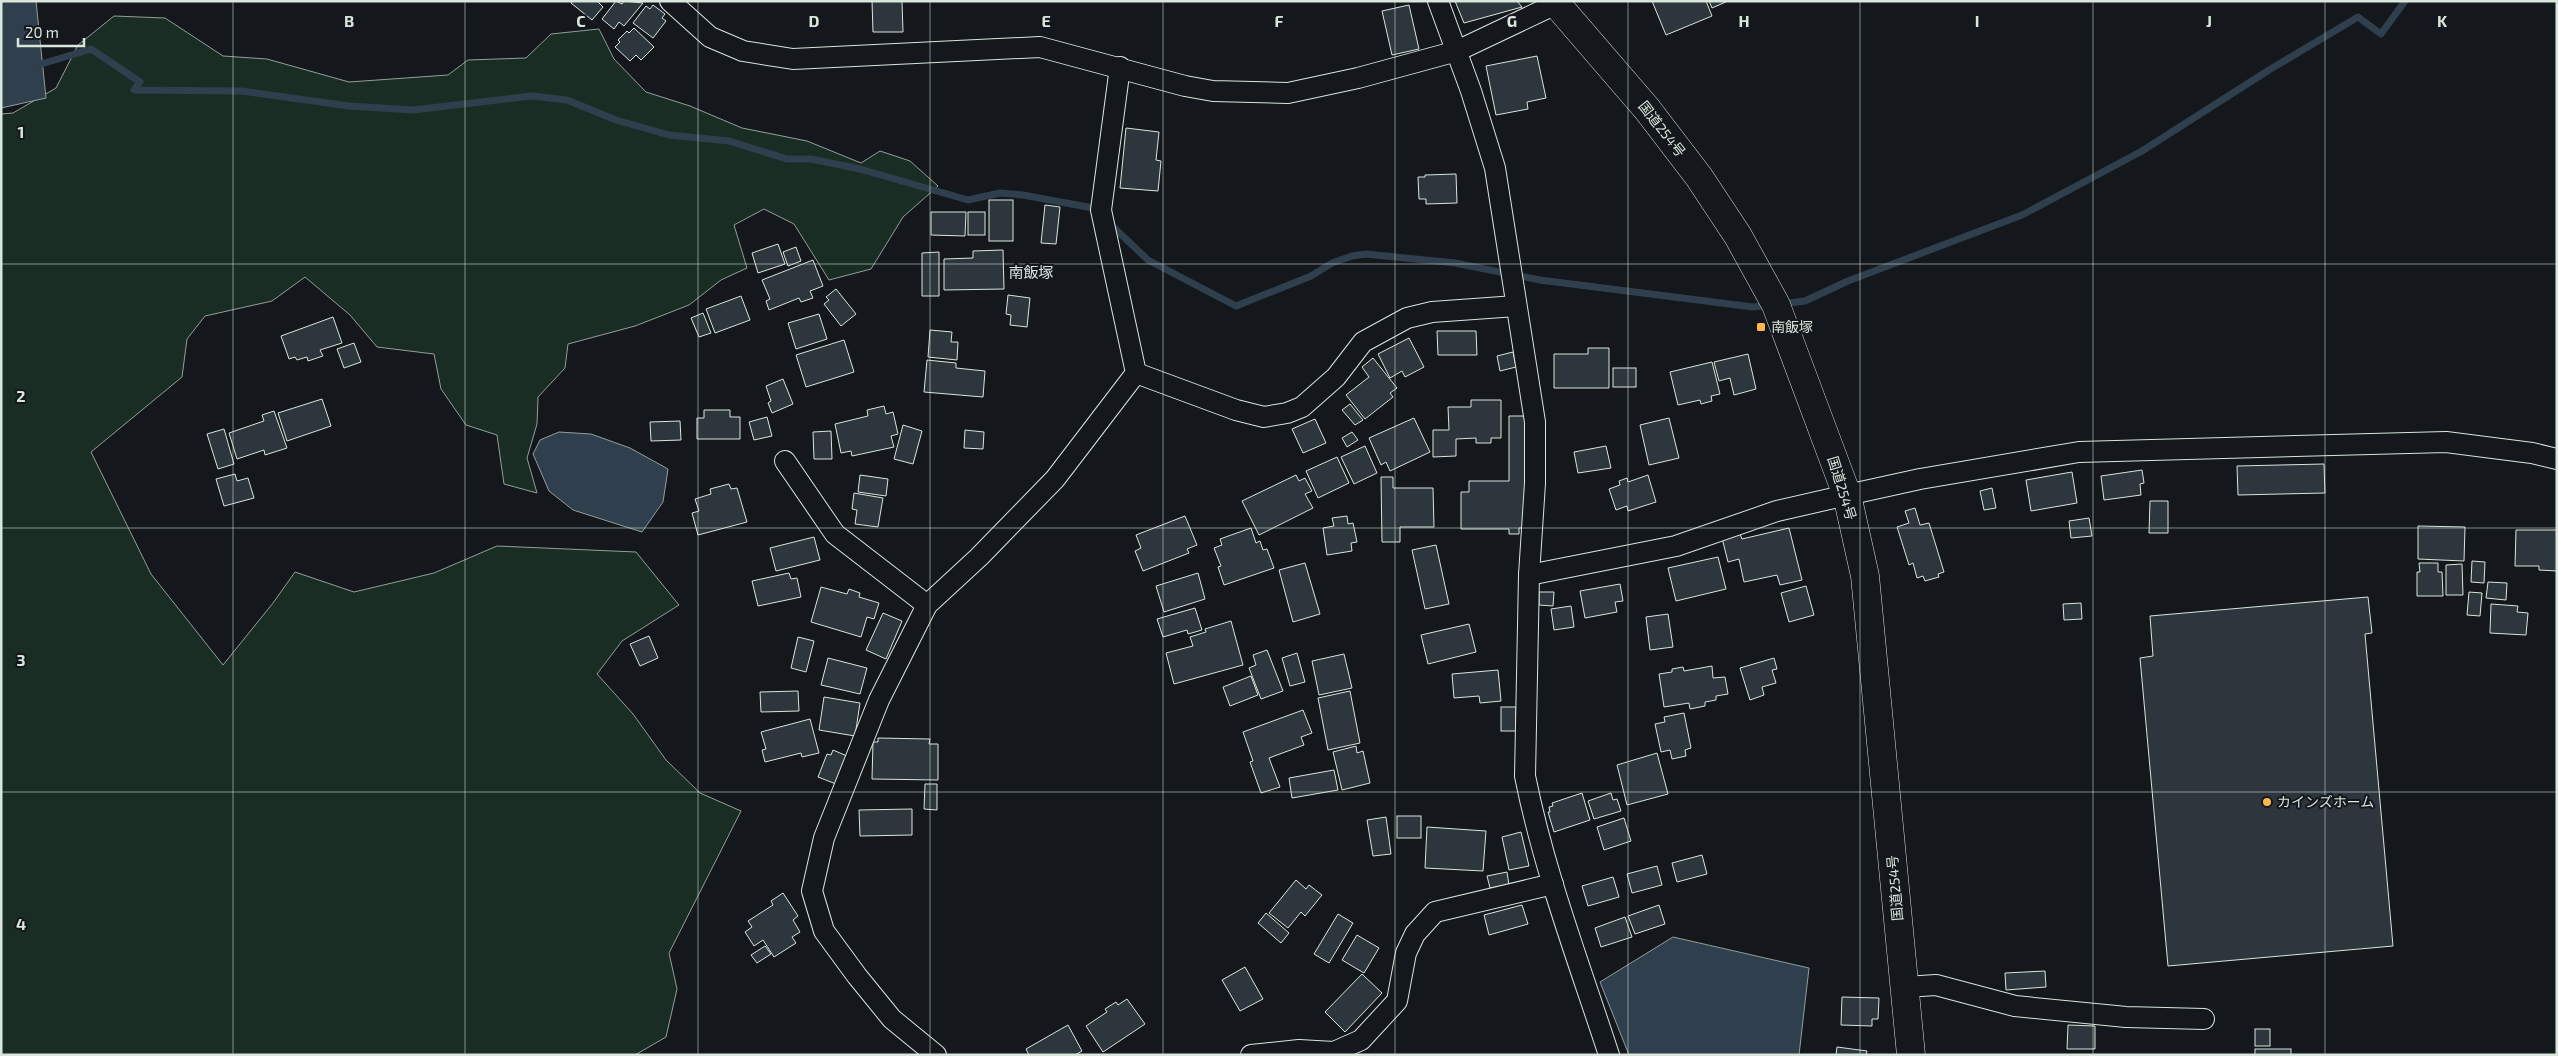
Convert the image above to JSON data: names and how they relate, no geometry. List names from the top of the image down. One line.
{"streets":{"highway":["国道254号"]},"districts":["南飯塚"],"places":{"transit":["南飯塚"],"other":["カインズホーム"]},"scale_bar":"20 m","grid":{"columns":["B","C","D","E","F","G","H","I","J","K"],"rows":["1","2","3","4"]}}
